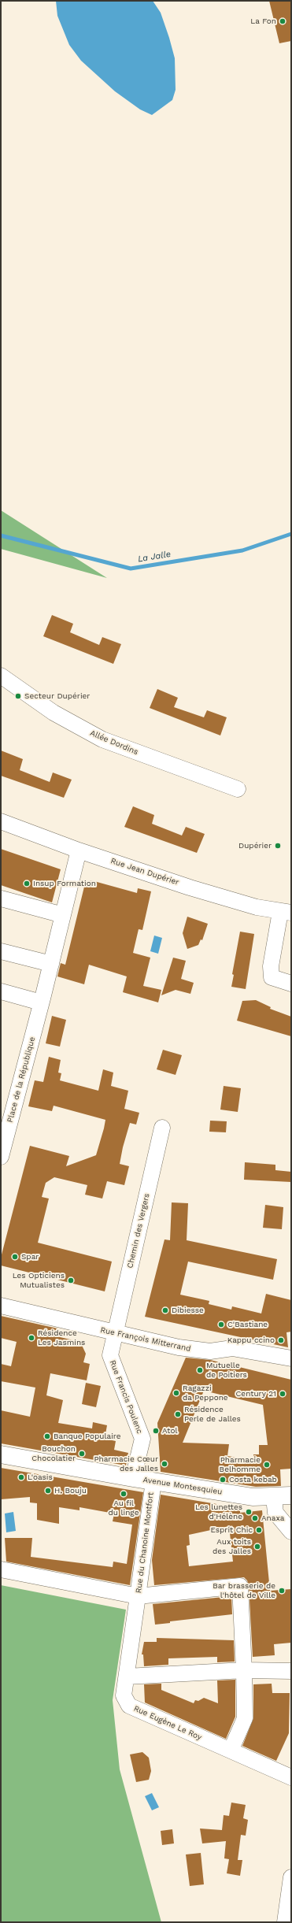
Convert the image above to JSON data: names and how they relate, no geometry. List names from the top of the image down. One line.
{"streets":{"main road":["Avenue Montesquieu"],"street":["Allée Dordins","Rue Jean Dupérier","Place de la République","Chemin des Vergers","Rue François Mitterrand","Rue Francis Poulenc","Rue du Chanoine Montfort","Rue Eugène Le Roy"]},"crossings":[["Rue Jean Dupérier","Place de la République"],["Chemin des Vergers","Rue François Mitterrand"],["Chemin des Vergers","Rue Francis Poulenc"],["Rue François Mitterrand","Rue Francis Poulenc"],["Rue Francis Poulenc","Avenue Montesquieu"],["Avenue Montesquieu","Rue du Chanoine Montfort"],["Rue du Chanoine Montfort","Rue Eugène Le Roy"]],"water":["La Jalle"],"places":["La Fon","Secteur Dupérier","Dupérier","Insup Formation","Spar","Les Opticiens Mutualistes","Dibiesse","C'Bastiane","Résidence Les Jasmins","Kappu ccino","Mutuelle de Poitiers","Ragazzi da Peppone","Century 21","Résidence Perle de Jalles","Atol","Banque Populaire","Bouchon Chocolatier","Pharmacie Cœur des Jalles","Pharmacie Belhomme","L'oasis","Costa kebab","H. Bouju","Au fil du linge","Les lunettes d'Hélène","Anaxa","Esprit Chic","Aux toits des Jalles","Bar brasserie de l'hôtel de Ville"]}
